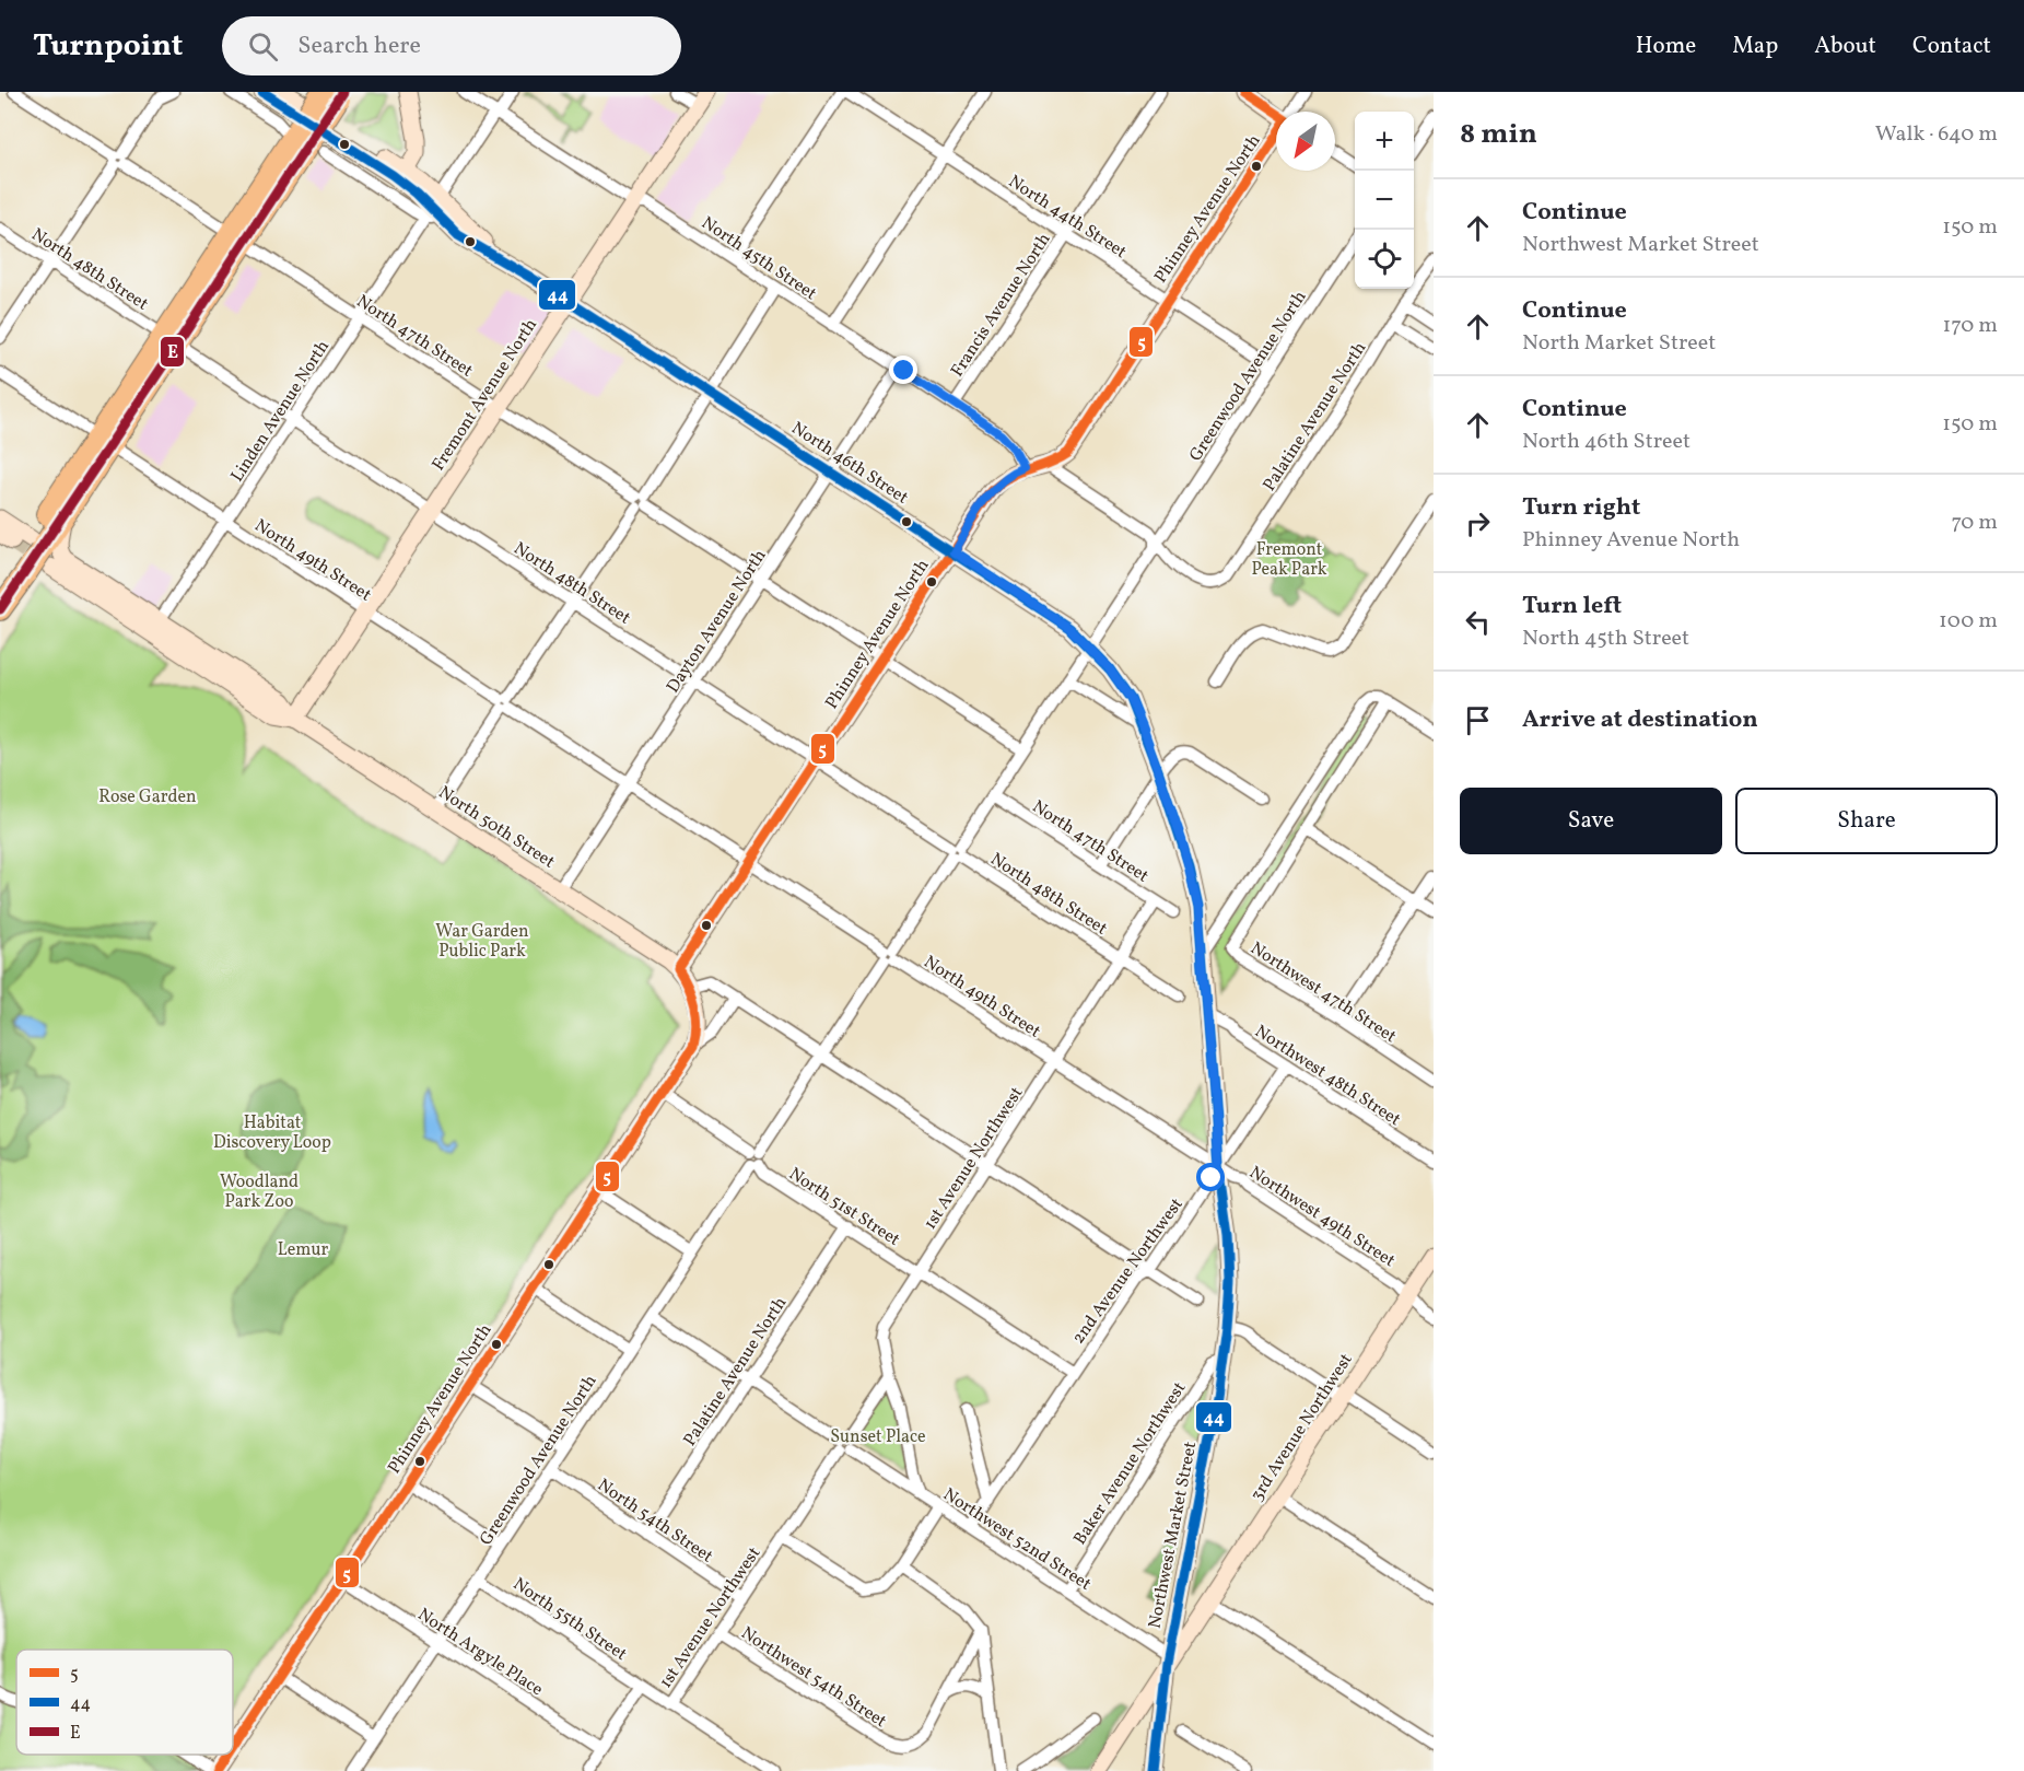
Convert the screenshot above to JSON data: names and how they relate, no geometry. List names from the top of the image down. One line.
{"streets":{"street":["Phinney Avenue North","North 44th Street","North 45th Street","North 48th Street","Francis Avenue North","North 47th Street","Greenwood Avenue North","Fremont Avenue North","Linden Avenue North","Palatine Avenue North","North 46th Street","North 49th Street","Dayton Avenue North","North 50th Street","Northwest 47th Street","Northwest 48th Street","1st Avenue Northwest","North 51st Street","Northwest 49th Street","2nd Avenue Northwest","3rd Avenue Northwest","Baker Avenue Northwest","North 54th Street","Northwest Market Street","Northwest 52nd Street","North 55th Street","North Argyle Place","Northwest 54th Street"]},"crossings":[["Phinney Avenue North","North 44th Street"],["Phinney Avenue North","North 45th Street"],["Phinney Avenue North","North 48th Street"],["Phinney Avenue North","North 47th Street"],["Phinney Avenue North","North 46th Street"],["Phinney Avenue North","North 49th Street"],["Phinney Avenue North","North 50th Street"],["Phinney Avenue North","North Argyle Place"],["North 44th Street","Francis Avenue North"],["North 44th Street","Greenwood Avenue North"],["North 45th Street","Francis Avenue North"],["North 45th Street","Fremont Avenue North"],["North 45th Street","Dayton Avenue North"],["North 48th Street","Greenwood Avenue North"],["North 48th Street","Fremont Avenue North"],["North 48th Street","Linden Avenue North"],["North 48th Street","Dayton Avenue North"],["North 48th Street","1st Avenue Northwest"],["North 47th Street","Greenwood Avenue North"],["North 47th Street","Fremont Avenue North"],["North 47th Street","Linden Avenue North"],["North 47th Street","Dayton Avenue North"],["North 47th Street","1st Avenue Northwest"],["Greenwood Avenue North","Palatine Avenue North"],["Greenwood Avenue North","North 46th Street"],["Greenwood Avenue North","North 49th Street"],["Greenwood Avenue North","North 51st Street"],["Greenwood Avenue North","North 54th Street"],["Greenwood Avenue North","Northwest 52nd Street"],["Greenwood Avenue North","North 55th Street"],["Greenwood Avenue North","North Argyle Place"],["Fremont Avenue North","North 46th Street"],["Fremont Avenue North","North 49th Street"],["Fremont Avenue North","North 50th Street"],["Linden Avenue North","North 46th Street"],["Linden Avenue North","North 49th Street"],["Linden Avenue North","North 50th Street"],["Palatine Avenue North","North 51st Street"],["Palatine Avenue North","North 54th Street"],["Palatine Avenue North","Northwest 52nd Street"],["North 46th Street","Dayton Avenue North"],["North 46th Street","Northwest Market Street"],["North 49th Street","Dayton Avenue North"],["North 49th Street","1st Avenue Northwest"],["North 49th Street","Northwest 49th Street"],["Dayton Avenue North","North 50th Street"],["Northwest 48th Street","2nd Avenue Northwest"],["Northwest 48th Street","Northwest Market Street"],["1st Avenue Northwest","North 51st Street"],["1st Avenue Northwest","Northwest 49th Street"],["1st Avenue Northwest","North 54th Street"],["1st Avenue Northwest","Northwest 52nd Street"],["1st Avenue Northwest","North 55th Street"],["1st Avenue Northwest","North Argyle Place"],["1st Avenue Northwest","Northwest 54th Street"],["North 51st Street","2nd Avenue Northwest"],["Northwest 49th Street","2nd Avenue Northwest"],["Northwest 49th Street","3rd Avenue Northwest"],["Northwest 49th Street","Northwest Market Street"],["2nd Avenue Northwest","Northwest Market Street"],["2nd Avenue Northwest","Northwest 52nd Street"],["3rd Avenue Northwest","Northwest Market Street"],["3rd Avenue Northwest","Northwest 52nd Street"],["Baker Avenue Northwest","Northwest Market Street"],["Baker Avenue Northwest","Northwest 52nd Street"],["Northwest Market Street","Northwest 52nd Street"]],"parks":["Fremont Peak Park","Rose Garden","War Garden Public Park","Habitat Discovery Loop","Woodland Park Zoo","Lemur","Sunset Place"],"lines":["transit line 5","transit line 44","transit line E"],"legend":["5","44","E"],"north":"bottom left","page":{"header":"Turnpoint","search":"Search here","nav":["Home","Map","About","Contact"],"heading":["8 min","Walk · 640 m"],"map_buttons":["+","−"],"list":[["Continue","Northwest Market Street","150 m"],["Continue","North Market Street","170 m"],["Continue","North 46th Street","150 m"],["Turn right","Phinney Avenue North","70 m"],["Turn left","North 45th Street","100 m"],"Arrive at destination"],"buttons":["Save","Share"]}}
